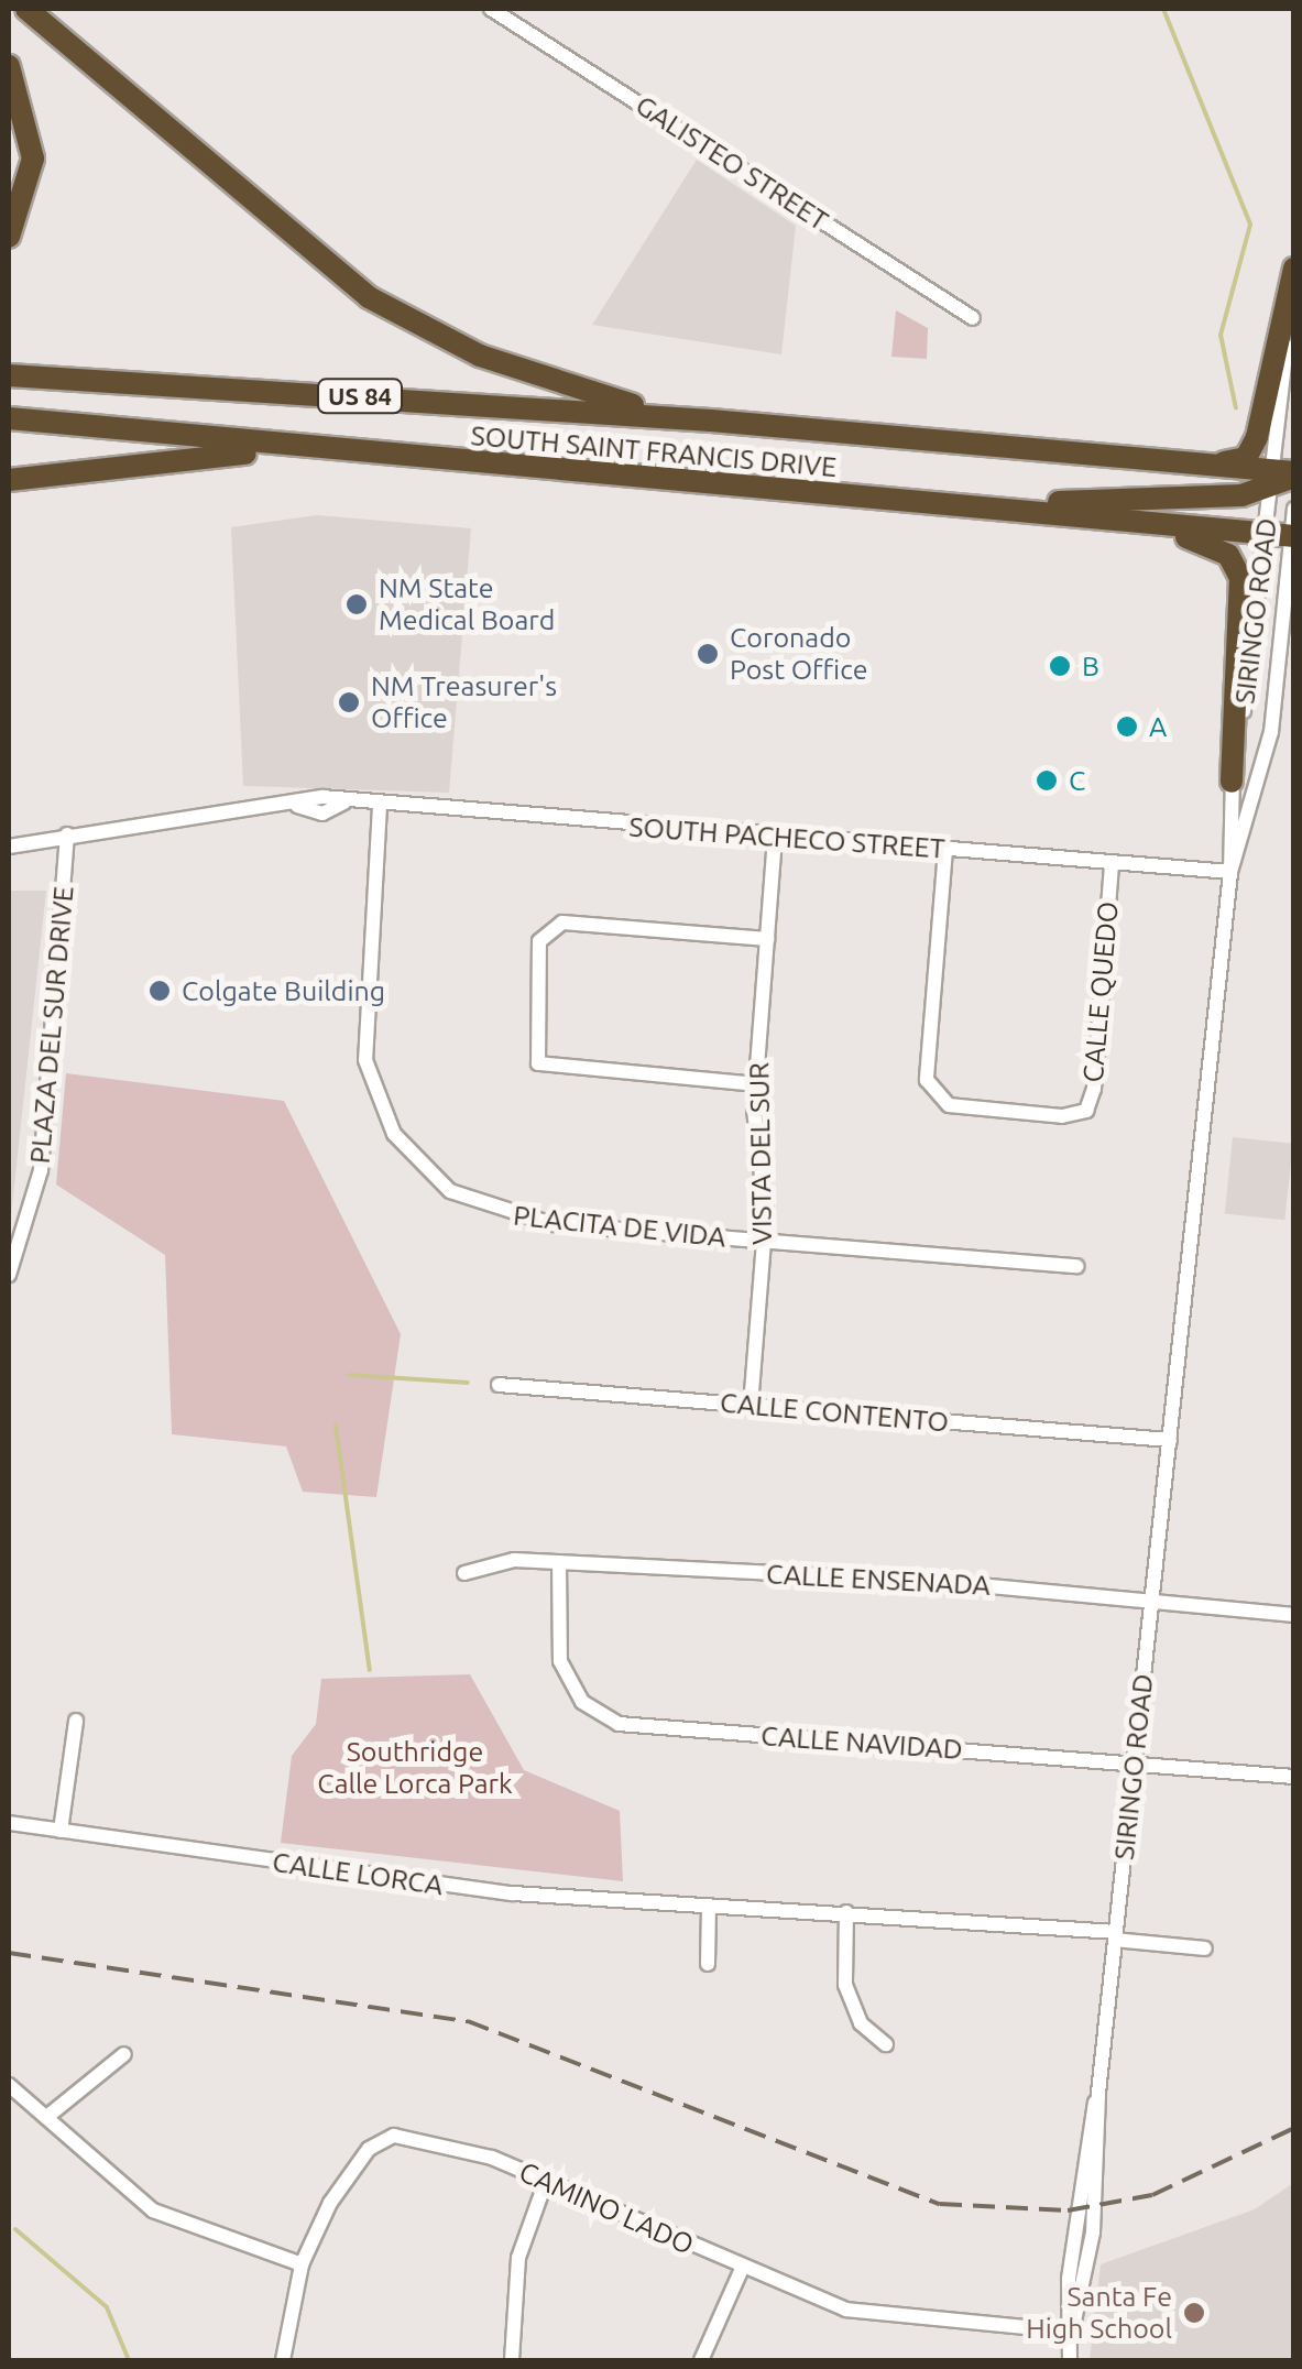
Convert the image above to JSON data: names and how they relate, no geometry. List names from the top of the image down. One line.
{"streets":{"highway":["US 84","SOUTH SAINT FRANCIS DRIVE"],"street":["GALISTEO STREET","SIRINGO ROAD","SOUTH PACHECO STREET","CALLE QUEDO","PLAZA DEL SUR DRIVE","VISTA DEL SUR","PLACITA DE VIDA","CALLE CONTENTO","CALLE ENSENADA","CALLE NAVIDAD","CALLE LORCA","CAMINO LADO"]},"crossings":[["SOUTH SAINT FRANCIS DRIVE","SIRINGO ROAD"],["SIRINGO ROAD","SOUTH PACHECO STREET"],["SIRINGO ROAD","CALLE CONTENTO"],["SIRINGO ROAD","CALLE ENSENADA"],["SIRINGO ROAD","CALLE NAVIDAD"],["SIRINGO ROAD","CALLE LORCA"],["SIRINGO ROAD","CAMINO LADO"],["SOUTH PACHECO STREET","CALLE QUEDO"],["SOUTH PACHECO STREET","PLAZA DEL SUR DRIVE"],["SOUTH PACHECO STREET","VISTA DEL SUR"],["SOUTH PACHECO STREET","PLACITA DE VIDA"],["VISTA DEL SUR","PLACITA DE VIDA"],["VISTA DEL SUR","CALLE CONTENTO"],["CALLE ENSENADA","CALLE NAVIDAD"]],"parks":["Southridge Calle Lorca Park"],"places":["NM State Medical Board","Coronado Post Office","B","NM Treasurer's Office","A","C","Colgate Building","Santa Fe High School"]}
